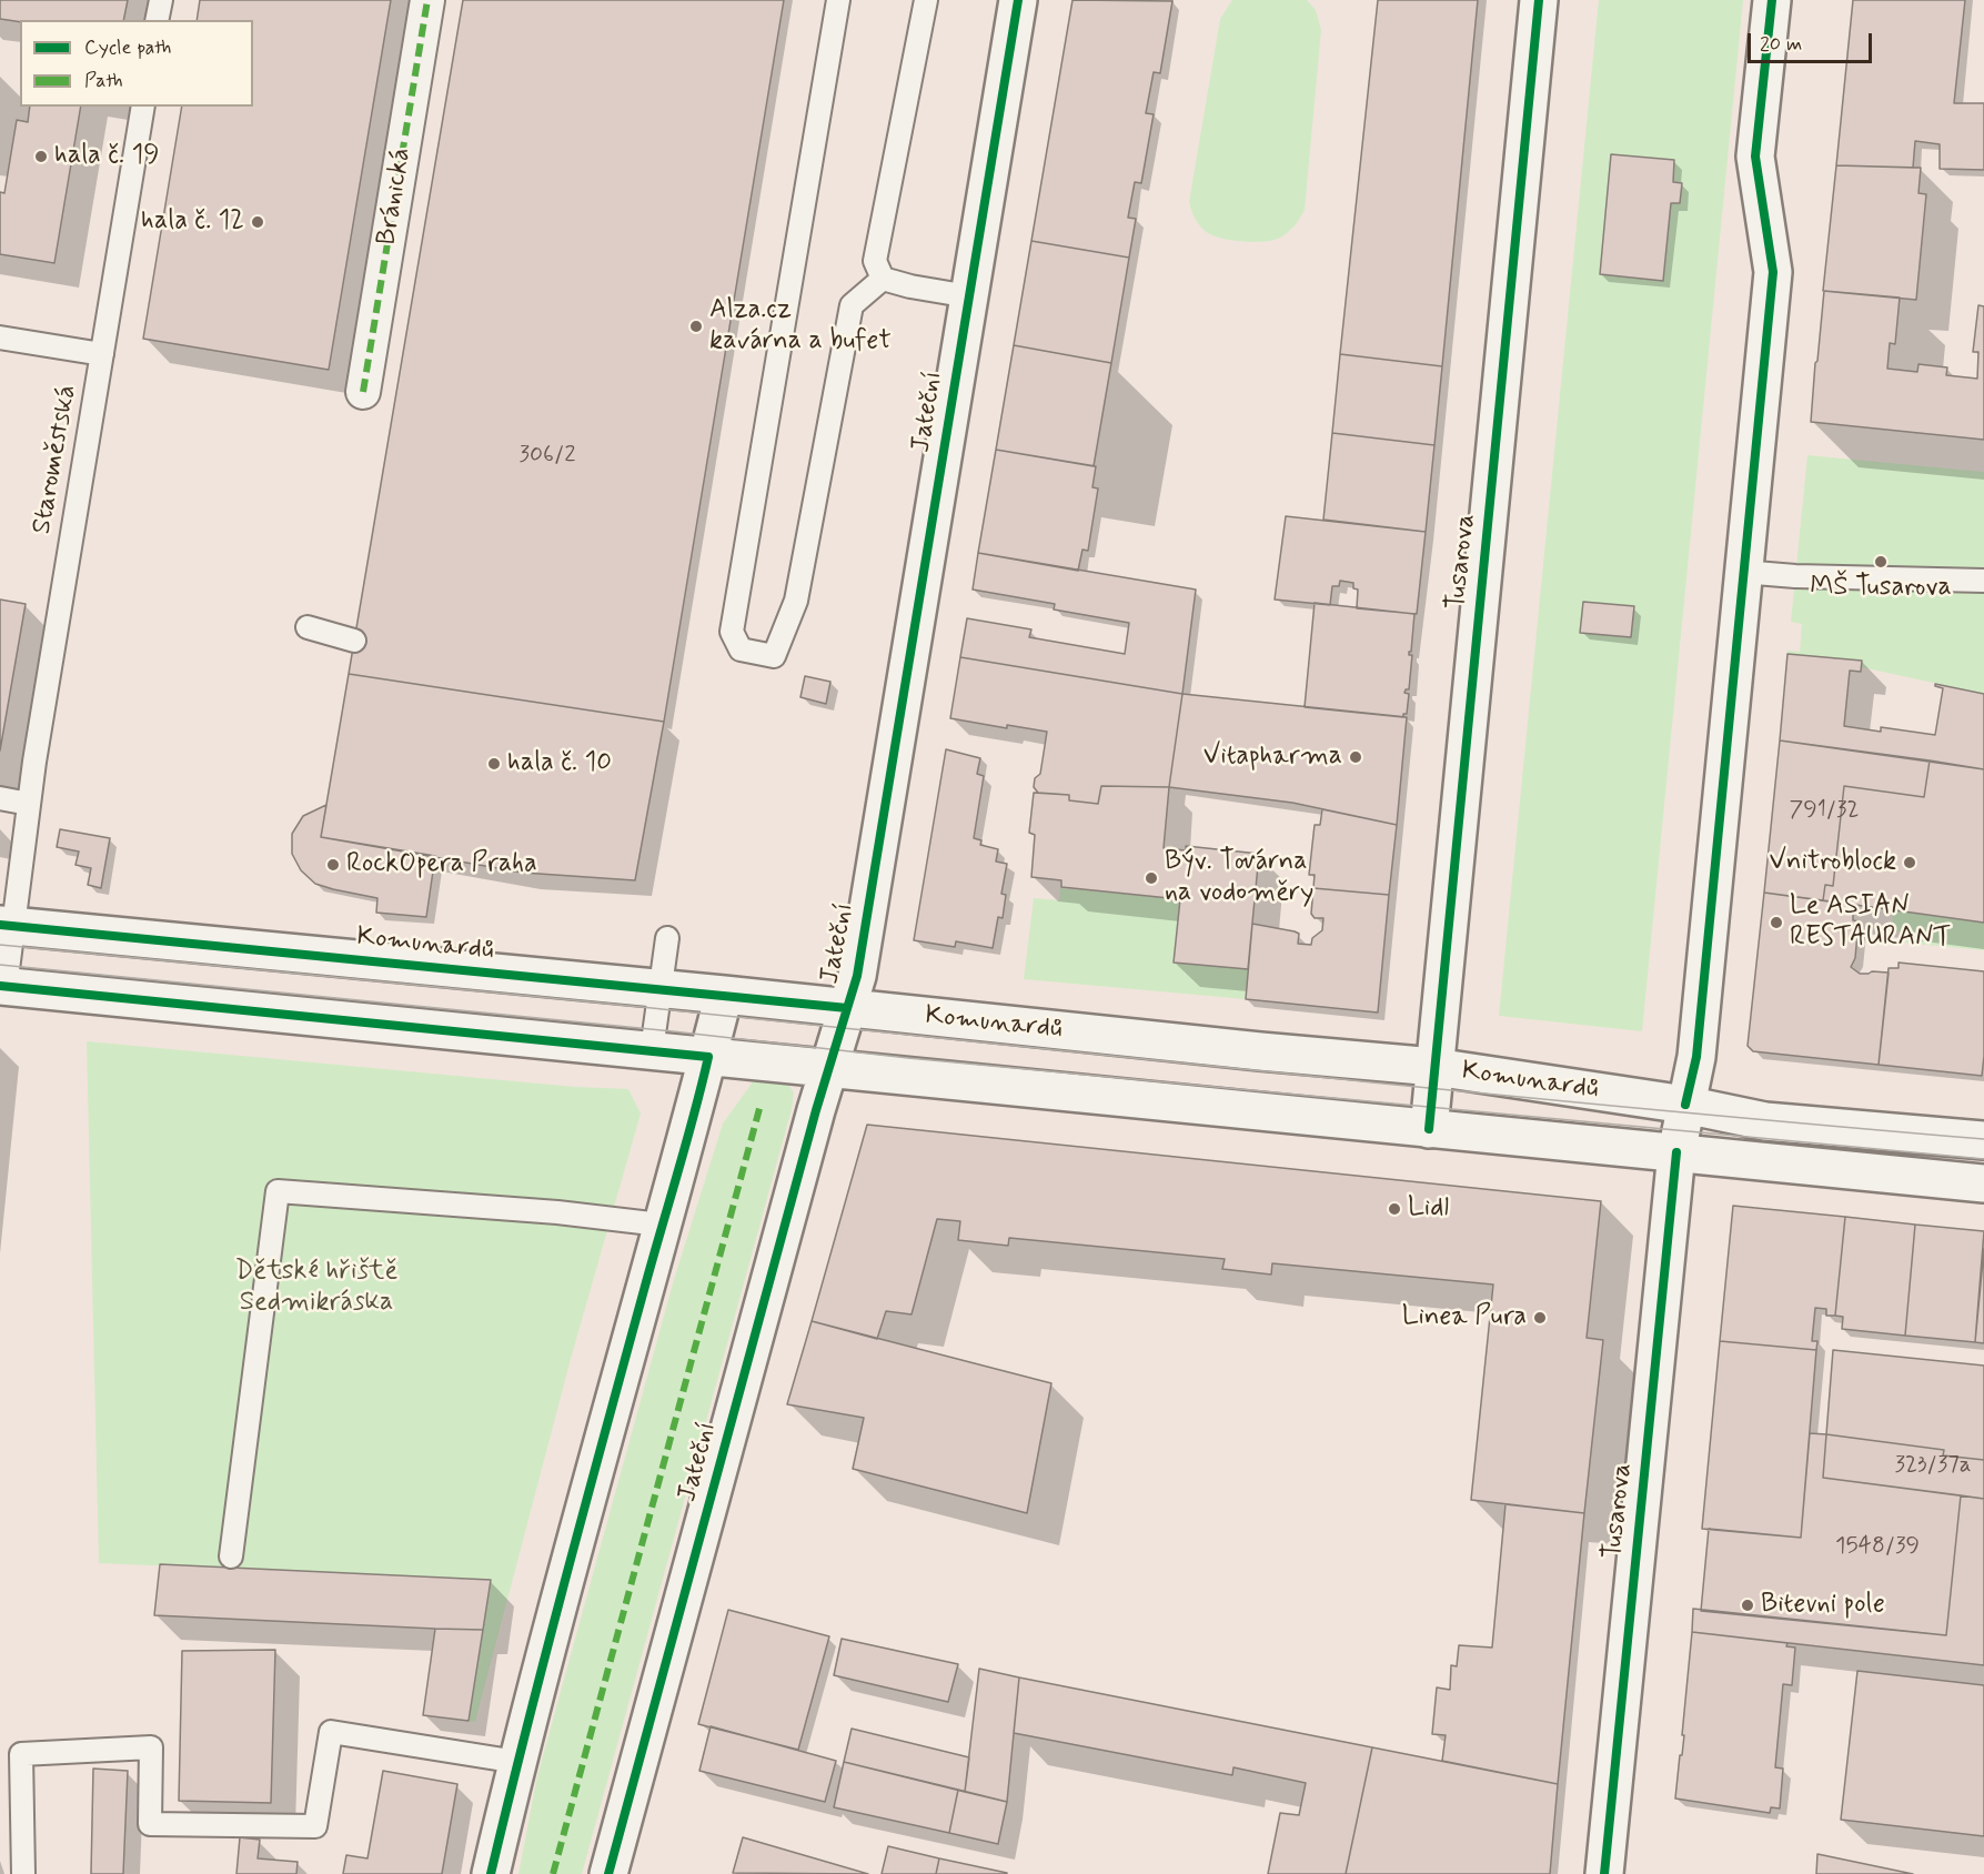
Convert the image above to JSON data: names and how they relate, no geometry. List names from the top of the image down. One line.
{"streets":{"street":["Bránická","Jateční","Tusarova","Komunardů"],"lane":["Staroměstská"]},"crossings":[["Jateční","Komunardů"],["Staroměstská","Komunardů"],["Tusarova","Komunardů"]],"parks":["Dětské hřiště Sedmikráska"],"places":["hala č. 19","hala č. 12","Alza.cz kavárna a bufet","MŠ Tusarova","Vitapharma","hala č. 10","Vnitroblock","RockOpera Praha","Býv. Továrna na vodoměry","Le ASIAN RESTAURANT","Lidl","Linea Pura","Bitevni pole"],"house_numbers":["306/2","791/32","323/37a","1548/39"],"legend":["Cycle path","Path"],"scale_bar":"20 m"}
